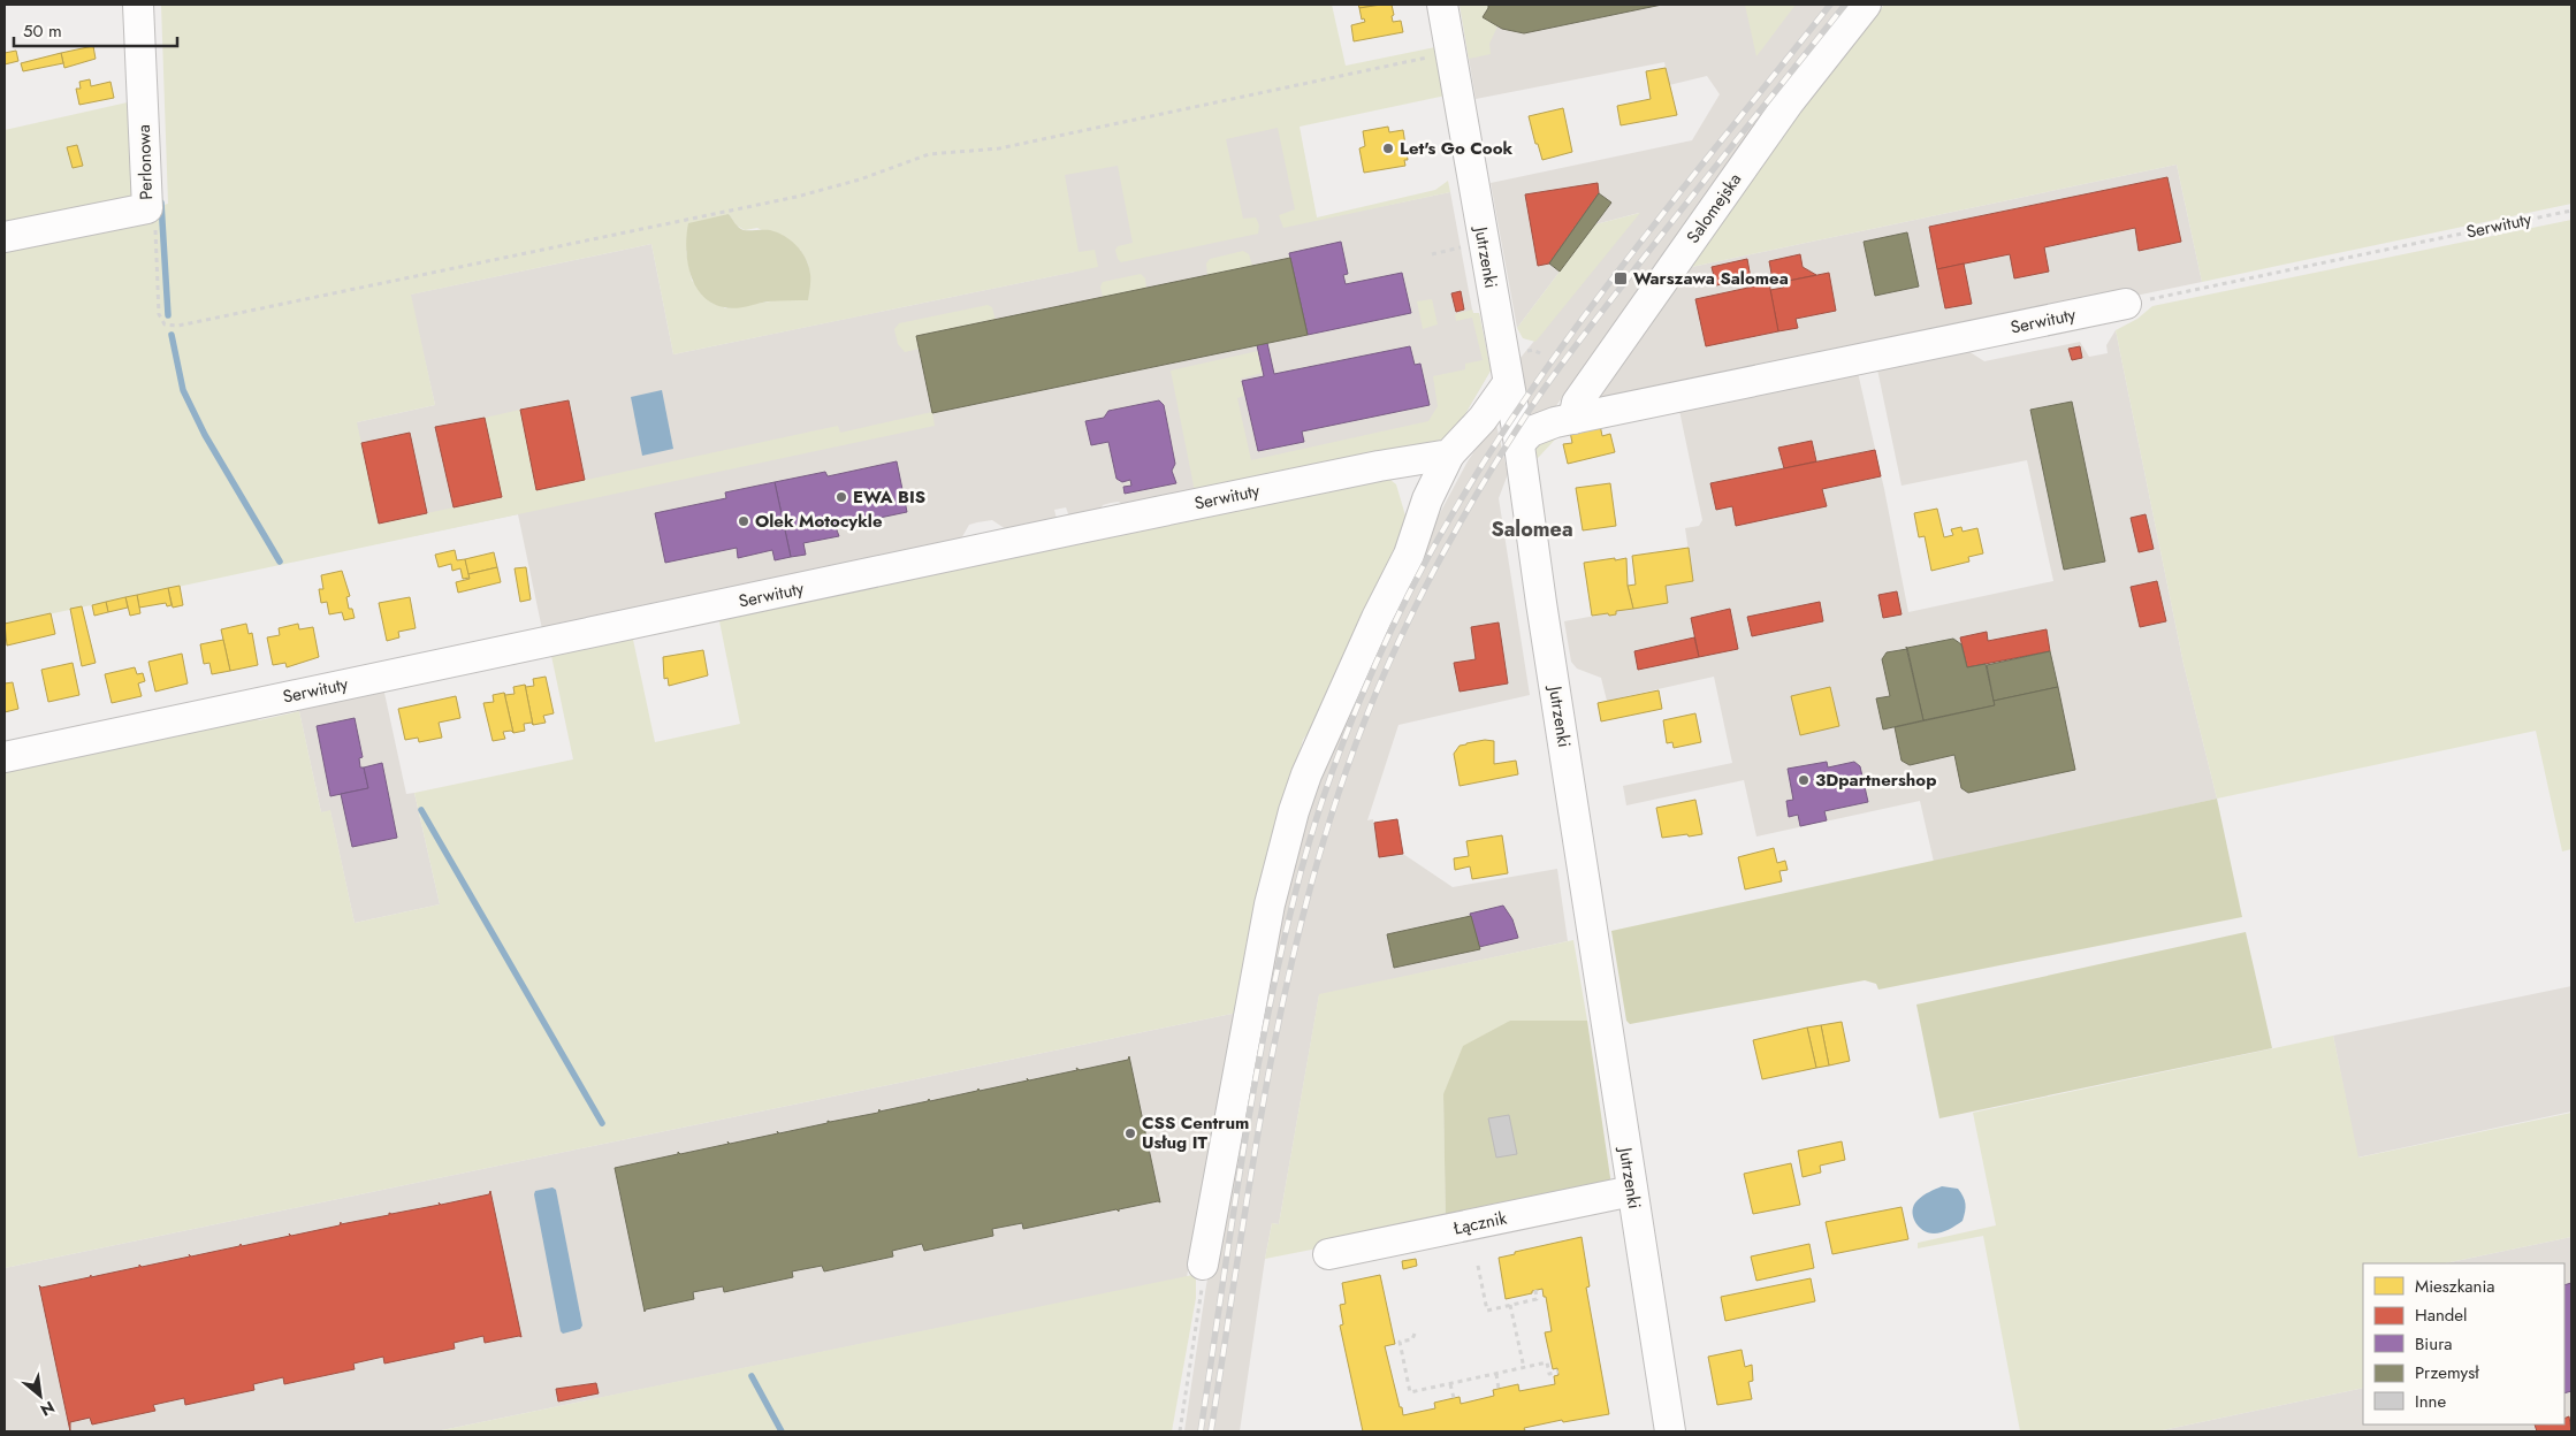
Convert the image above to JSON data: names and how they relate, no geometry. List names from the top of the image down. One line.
{"streets":{"street":["Perlonowa","Salomejska","Serwituty","Jutrzenki","Łącznik"]},"crossings":[["Salomejska","Serwituty"],["Serwituty","Jutrzenki"],["Jutrzenki","Łącznik"]],"districts":["Salomea"],"places":{"other":["Let's Go Cook","EWA BIS","Olek Motocykle","3Dpartnershop","CSS Centrum Usług IT"],"transit":["Warszawa Salomea"]},"legend":["Mieszkania","Handel","Biura","Przemysł","Inne"],"scale_bar":"50 m","north":"bottom right"}
